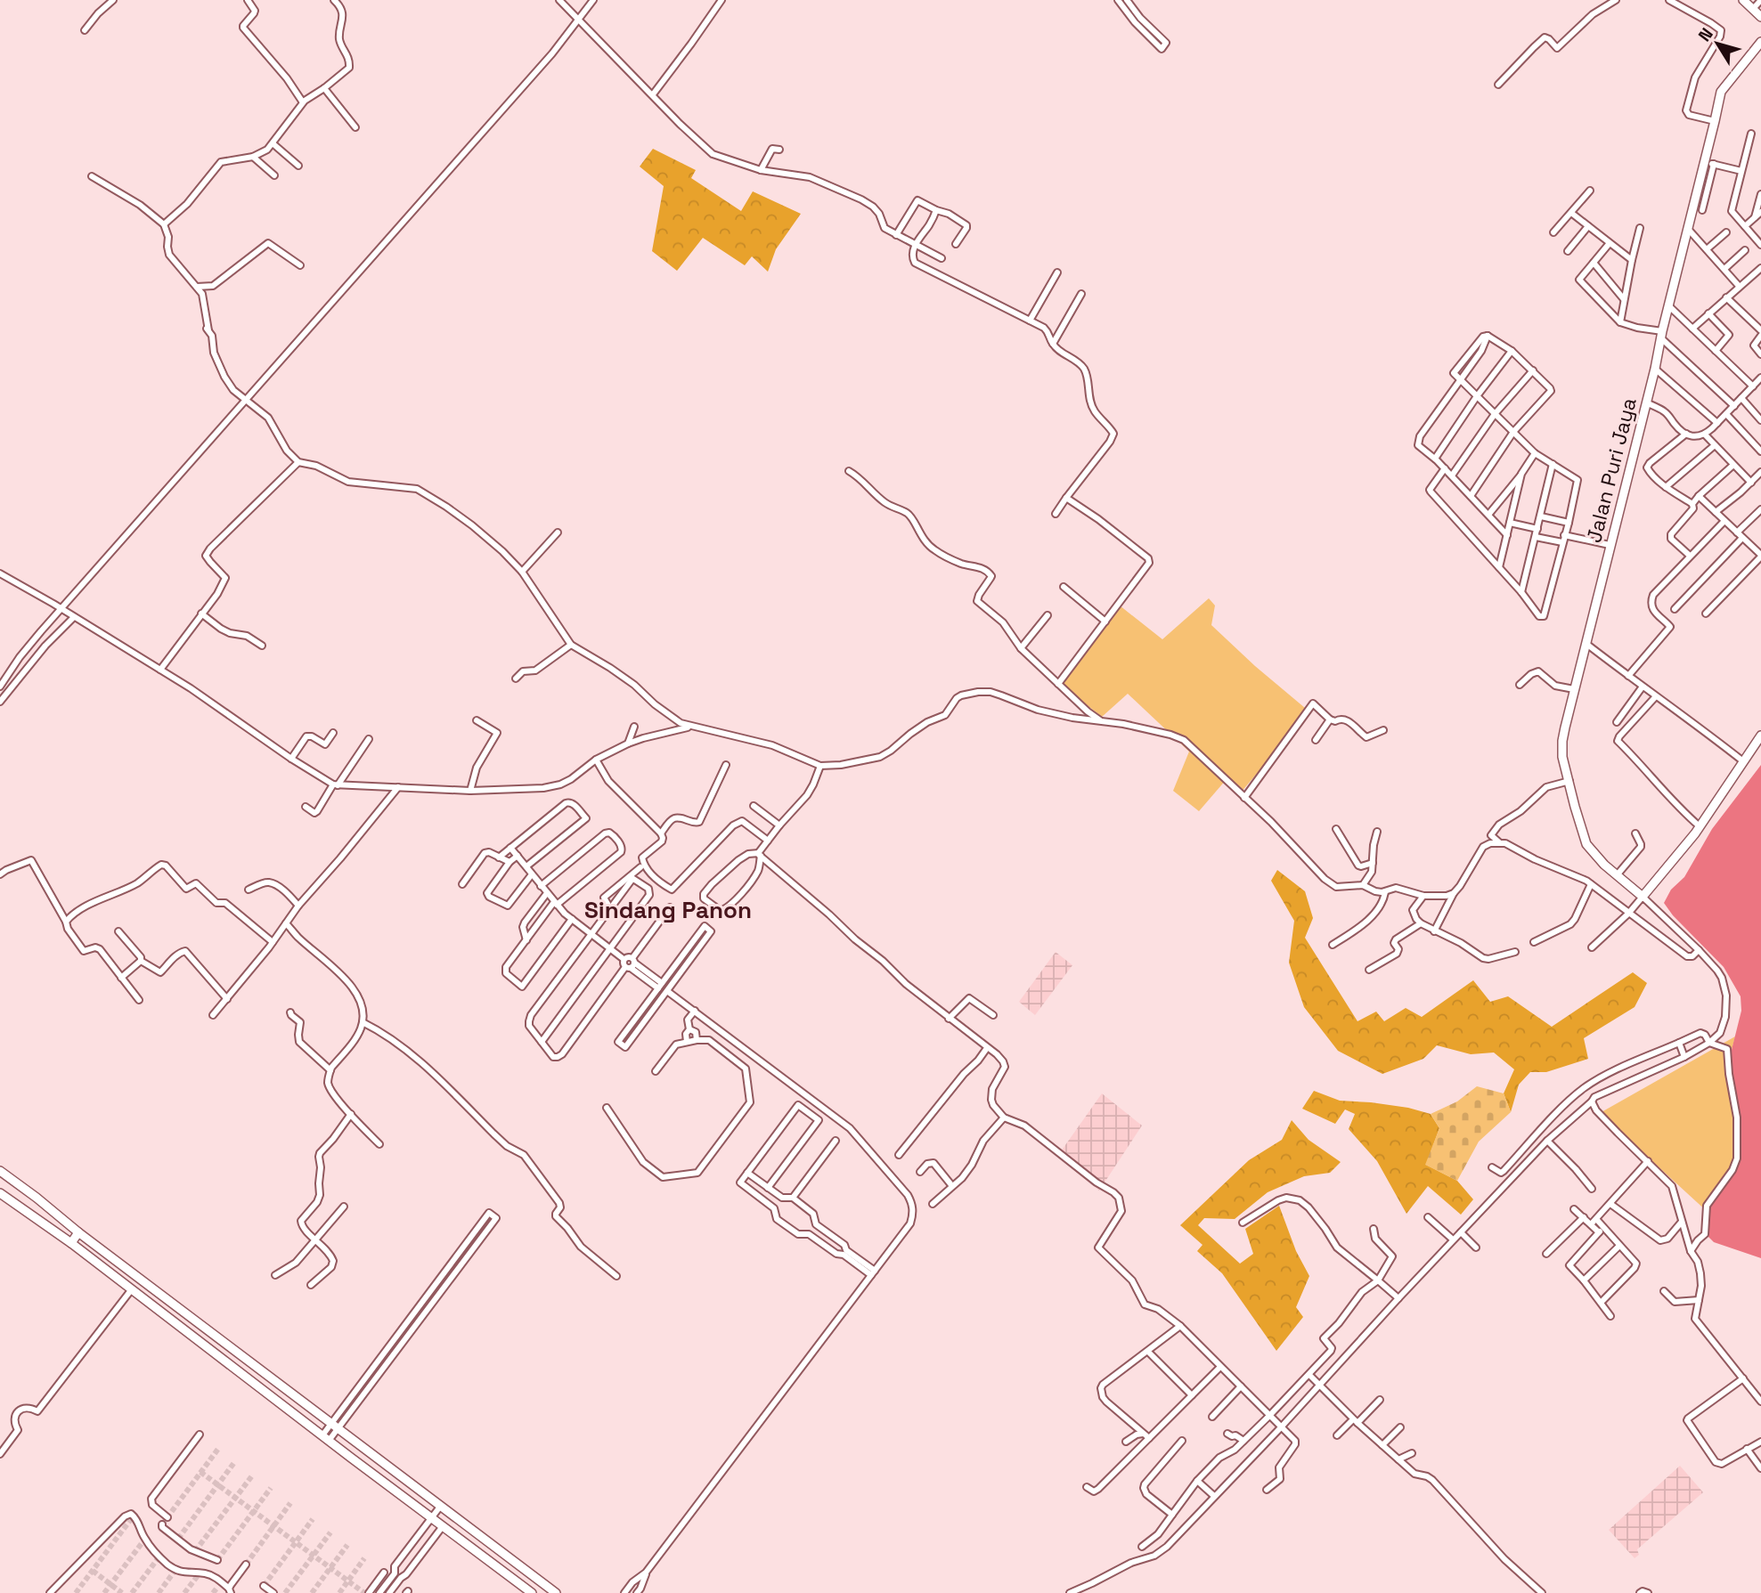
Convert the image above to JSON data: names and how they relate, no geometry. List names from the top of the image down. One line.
{"streets":{"street":["Jalan Puri Jaya"]},"districts":["Sindang Panon"],"north":"top left"}
